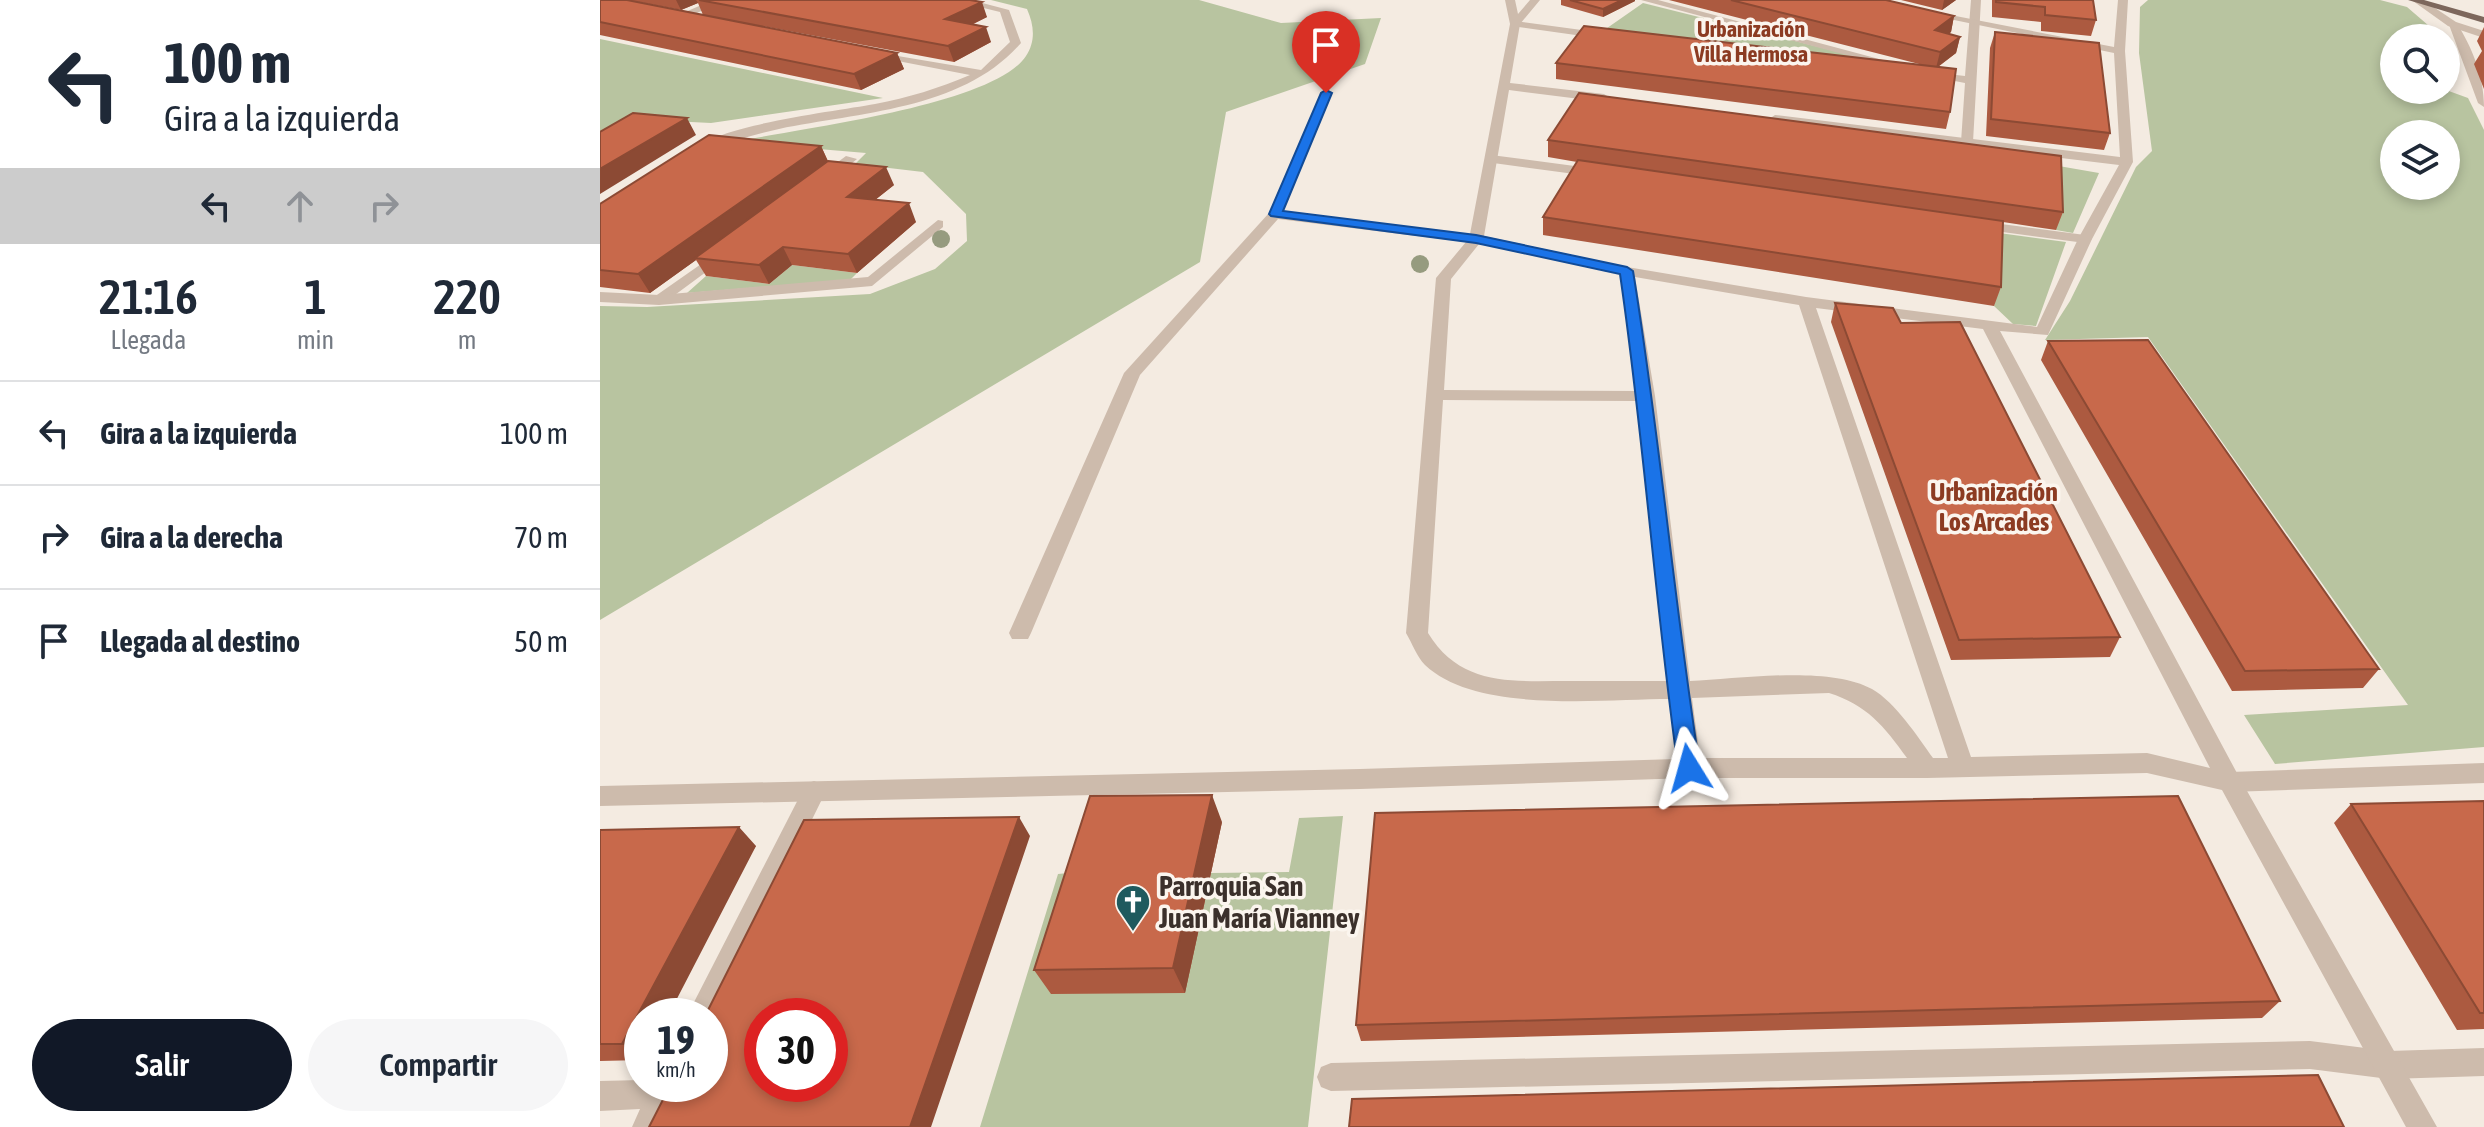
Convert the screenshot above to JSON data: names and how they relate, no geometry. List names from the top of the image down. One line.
{"districts":["Urbanización Villa Hermosa","Urbanización Los Arcades"],"places":{"church":["Parroquia San Juan María Vianney"]},"page":{"turn":["100 m","Gira a la izquierda"],"eta":["21:16","Llegada","1","min","220","m"],"list":[{"name":"Gira a la izquierda","value":"100 m"},{"name":"Gira a la derecha","value":"70 m"},{"name":"Llegada al destino","value":"50 m"}],"speed":"19 km/h","limit":"30","buttons":["Salir","Compartir"]}}
